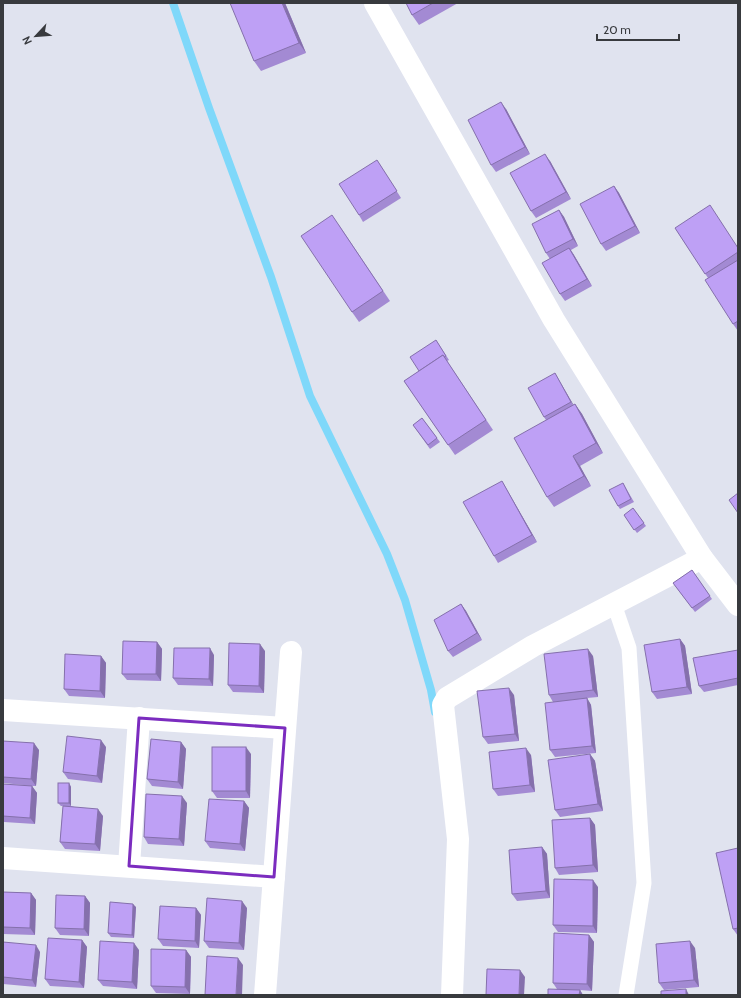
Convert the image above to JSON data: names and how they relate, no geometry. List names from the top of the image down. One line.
{"scale_bar":"20 m","north":"bottom left"}
